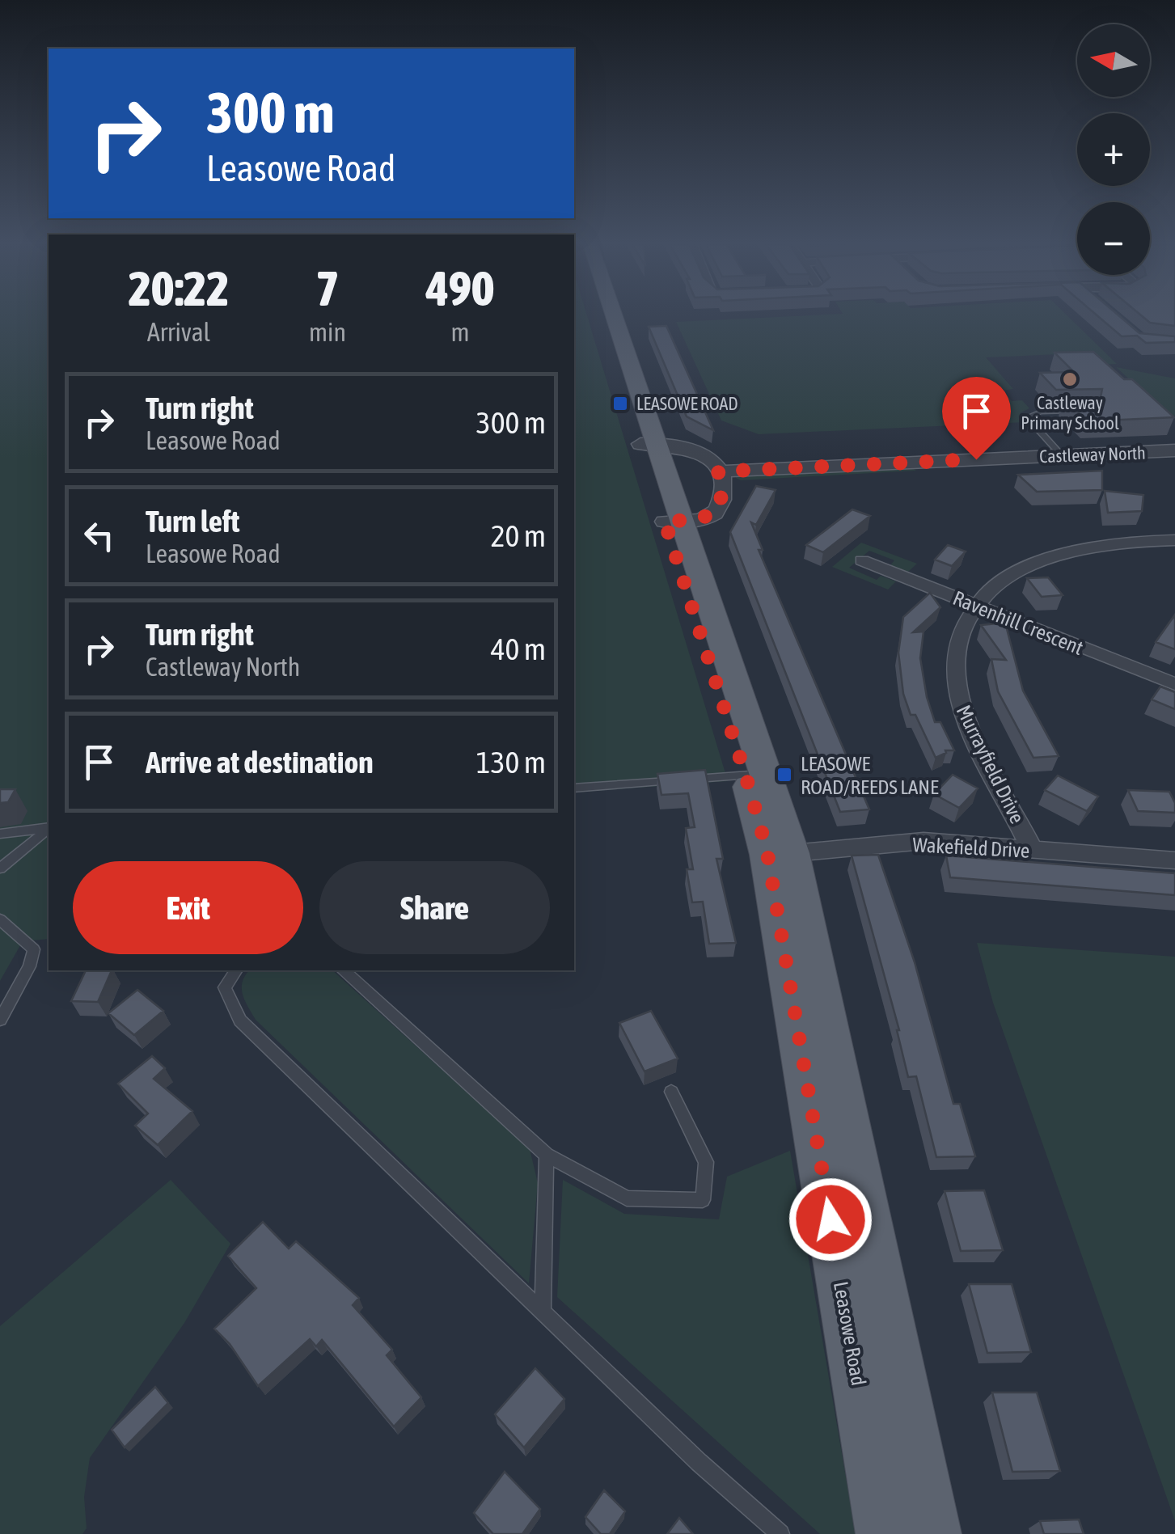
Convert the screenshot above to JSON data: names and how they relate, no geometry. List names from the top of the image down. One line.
{"streets":{"main road":["Leasowe Road"],"street":["Castleway North","Ravenhill Crescent","Murrayfield Drive","Wakefield Drive"]},"crossings":[["Ravenhill Crescent","Murrayfield Drive"],["Murrayfield Drive","Wakefield Drive"],["Wakefield Drive","Leasowe Road"]],"places":{"other":["Castleway Primary School"],"transit":["LEASOWE ROAD","LEASOWE ROAD/REEDS LANE"]},"north":"left","page":{"map_buttons":["+","−"],"turn":["300 m","Leasowe Road"],"eta":["20:22","Arrival","7","min","490","m"],"list":[{"name":"Turn right","note":"Leasowe Road","value":"300 m"},{"name":"Turn left","note":"Leasowe Road","value":"20 m"},{"name":"Turn right","note":"Castleway North","value":"40 m"},{"name":"Arrive at destination","value":"130 m"}],"buttons":["Exit","Share"]}}
